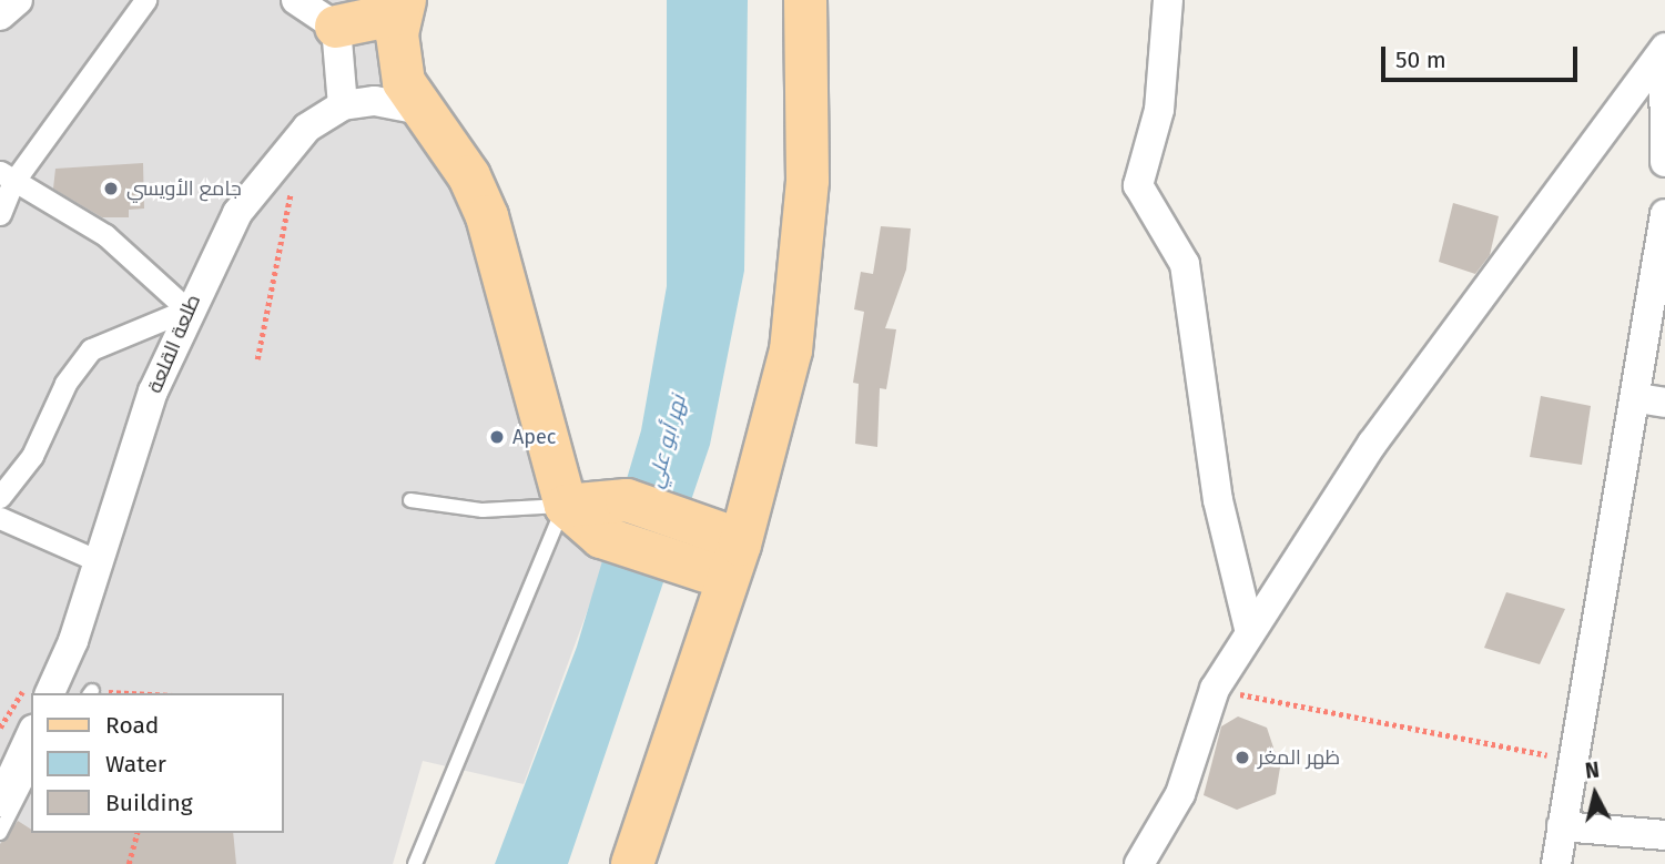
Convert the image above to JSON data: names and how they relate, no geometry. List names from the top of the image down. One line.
{"streets":{"street":["طلعة القلعة"]},"water":["نهر أبو علي"],"places":["جامع الأويسي","Apec","ظهر المغر"],"legend":["Road","Water","Building"],"scale_bar":"50 m","north":"top"}
